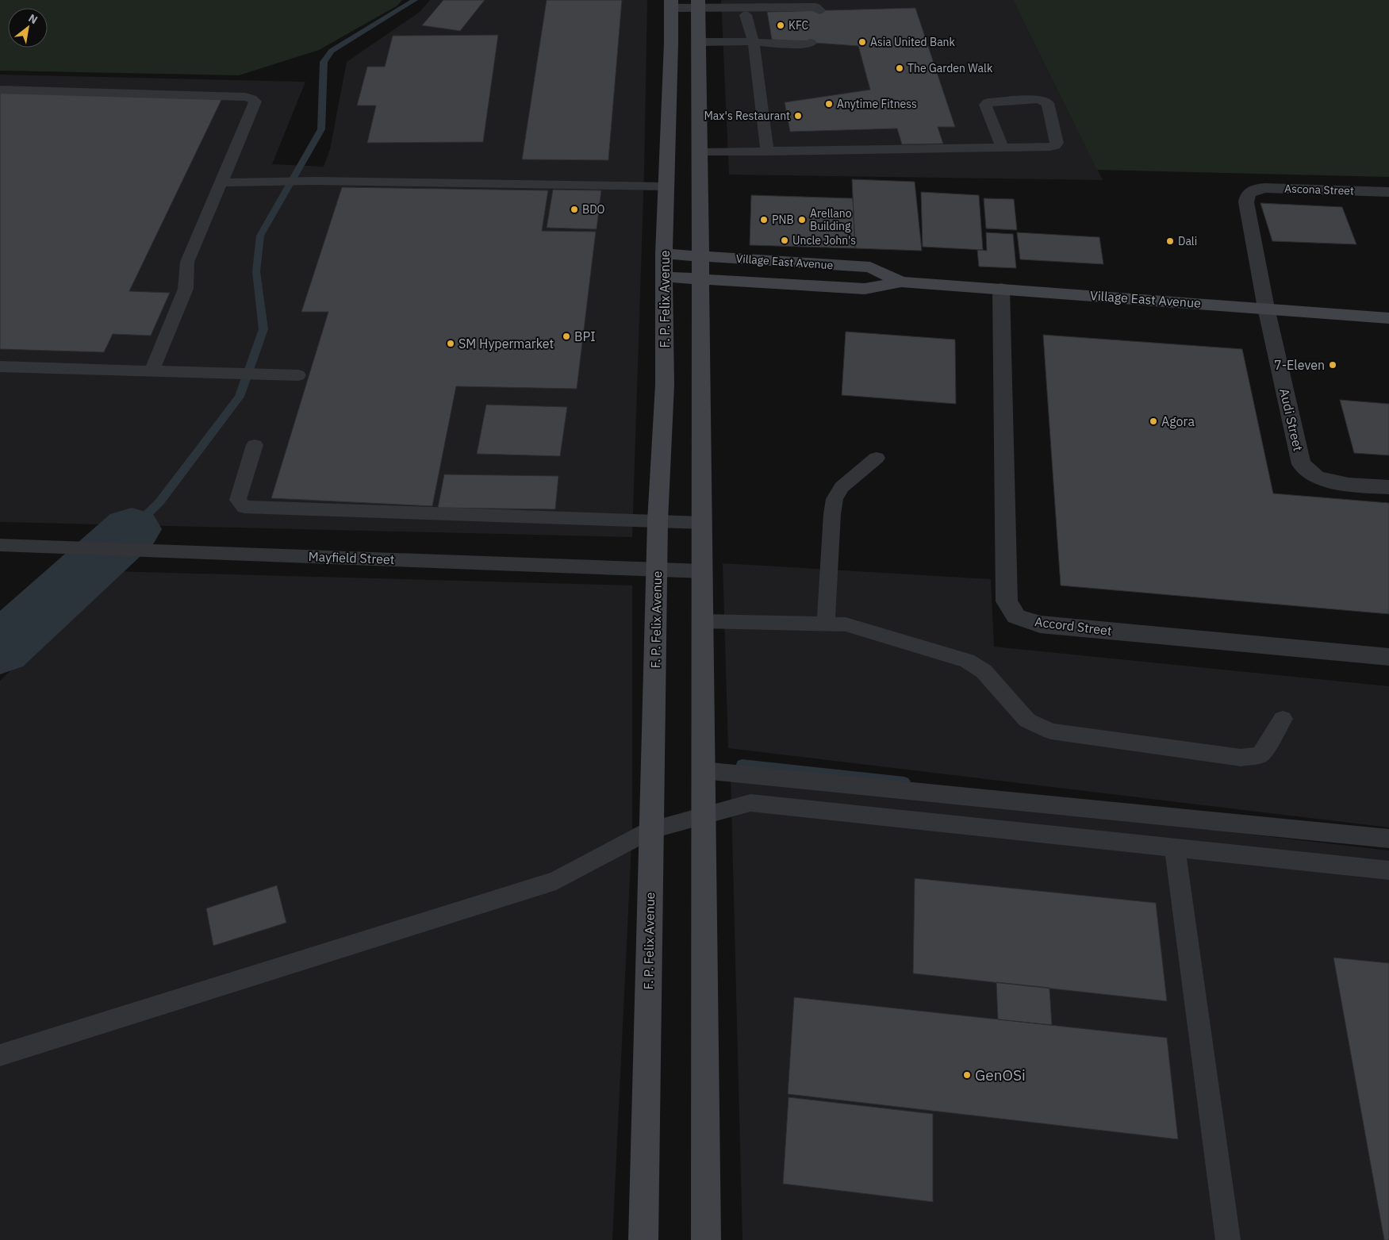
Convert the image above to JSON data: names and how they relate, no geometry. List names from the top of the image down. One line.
{"streets":{"main road":["Village East Avenue","F. P. Felix Avenue"],"street":["Ascona Street","Audi Street","Accord Street"],"lane":["Mayfield Street"]},"crossings":[["Ascona Street","Audi Street"],["Village East Avenue","F. P. Felix Avenue"],["Village East Avenue","Audi Street"],["Village East Avenue","Accord Street"],["F. P. Felix Avenue","Mayfield Street"]],"places":["KFC","Asia United Bank","The Garden Walk","Anytime Fitness","Max's Restaurant","BDO","PNB","Arellano Building","Uncle John's","Dali","BPI","SM Hypermarket","7-Eleven","Agora","GenOSi"],"north":"top right"}
